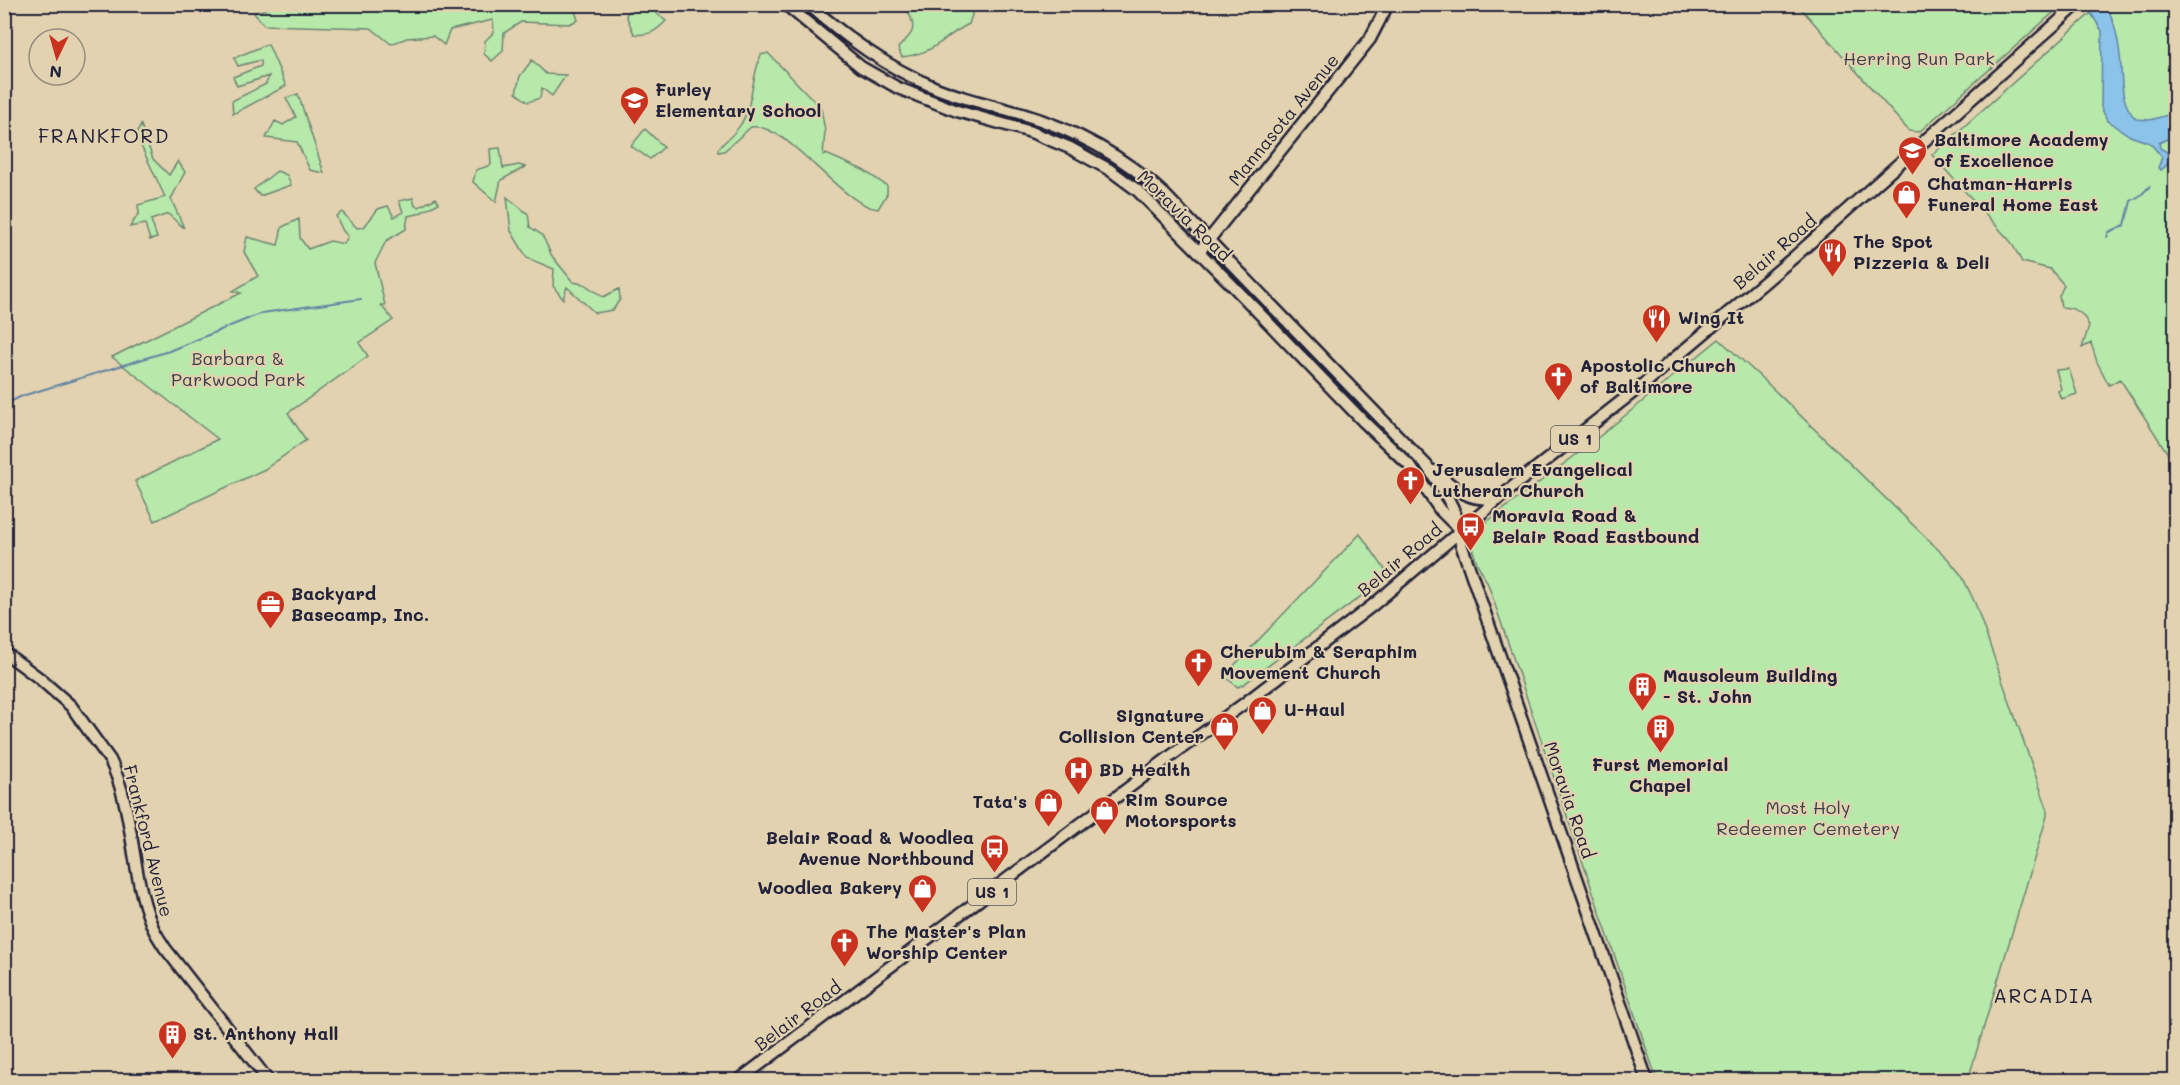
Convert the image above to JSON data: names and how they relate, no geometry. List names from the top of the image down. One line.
{"streets":{"main road":["Mannasota Avenue","Moravia Road","Belair Road","US 1","Frankford Avenue"]},"crossings":[["Mannasota Avenue","Moravia Road"],["Moravia Road","Belair Road"]],"districts":["FRANKFORD","ARCADIA"],"parks":["Herring Run Park","Barbara & Parkwood Park","Most Holy Redeemer Cemetery"],"places":{"school or university":["Furley Elementary School","Baltimore Academy of Excellence"],"shop":["Chatman-Harris Funeral Home East","U-Haul","Signature Collision Center","Tata's","Rim Source Motorsports","Woodlea Bakery"],"restaurant":["The Spot Pizzeria & Deli","Wing It"],"church":["Apostolic Church of Baltimore","Jerusalem Evangelical Lutheran Church","Cherubim & Seraphim Movement Church","The Master's Plan Worship Center"],"bus stop":["Moravia Road & Belair Road Eastbound","Belair Road & Woodlea Avenue Northbound"],"office":["Backyard Basecamp, Inc."],"building":["Mausoleum Building - St. John","Furst Memorial Chapel","St. Anthony Hall"],"hospital":["BD Health"]},"north":"bottom"}
